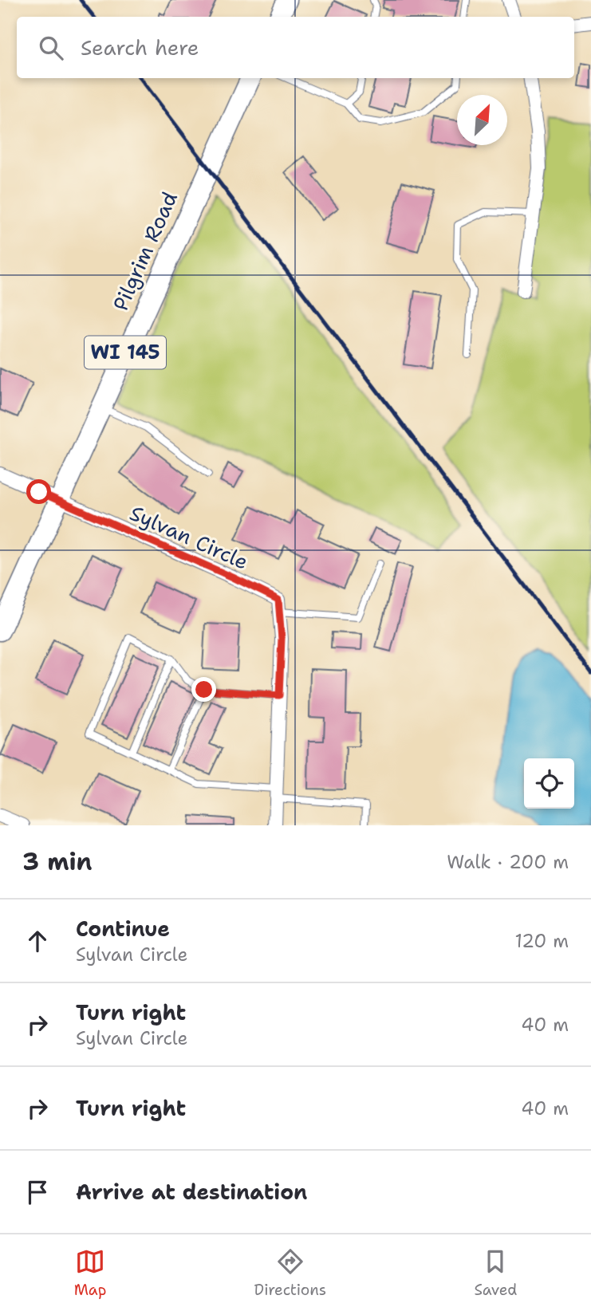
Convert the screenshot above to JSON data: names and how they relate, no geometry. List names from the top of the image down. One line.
{"streets":{"main road":["Pilgrim Road","WI 145"],"street":["Sylvan Circle"]},"crossings":[["Pilgrim Road","Sylvan Circle"]],"north":"top right","page":{"search":"Search here","heading":["3 min","Walk · 200 m"],"list":[["Continue","Sylvan Circle","120 m"],["Turn right","Sylvan Circle","40 m"],["Turn right","40 m"],"Arrive at destination"],"nav":["Map","Directions","Saved"]}}
